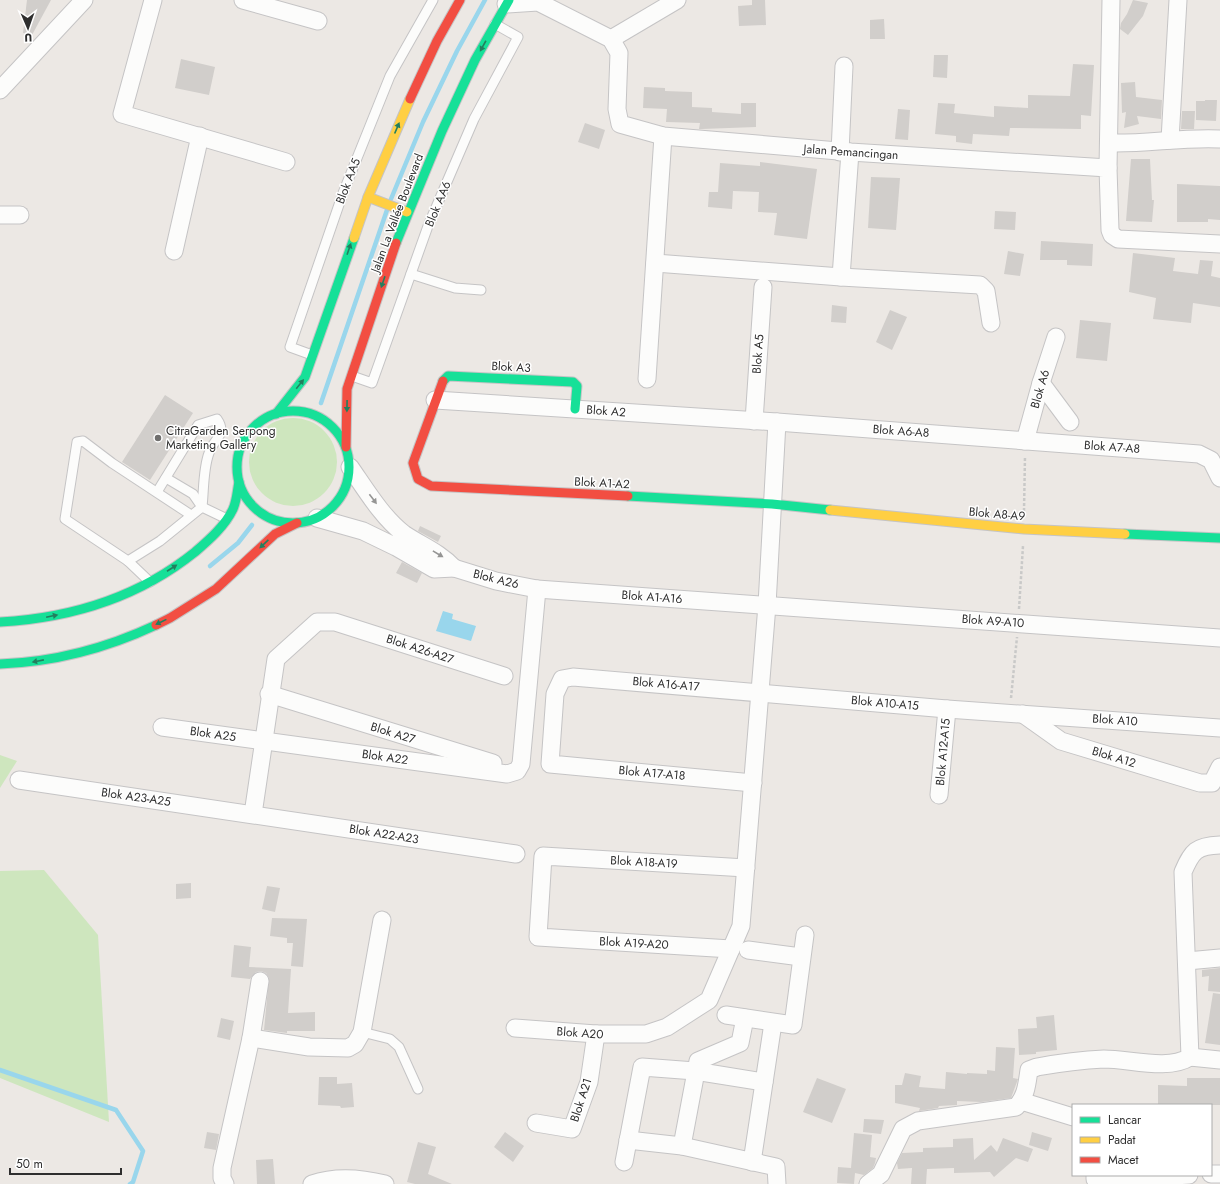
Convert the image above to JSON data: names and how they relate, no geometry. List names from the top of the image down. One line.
{"streets":{"street":["Jalan Pemancingan","Jalan La Vallée Boulevard","Blok A5","Blok A3","Blok A6","Blok A2","Blok A6-A8","Blok A7-A8","Blok A1-A2","Blok A8-A9","Blok A26","Blok A1-A16","Blok A9-A10","Blok A26-A27","Blok A16-A17","Blok A10-A15","Blok A10","Blok A27","Blok A25","Blok A12-A15","Blok A22","Blok A12","Blok A17-A18","Blok A23-A25","Blok A22-A23","Blok A18-A19","Blok A19-A20","Blok A20","Blok A21"],"lane":["Blok AA5","Blok AA6"]},"crossings":[["Blok AA6","Jalan La Vallée Boulevard"],["Blok A5","Blok A2"],["Blok A3","Blok A2"],["Blok A3","Blok A1-A2"],["Blok A6","Blok A6-A8"],["Blok A6","Blok A7-A8"],["Blok A2","Blok A6-A8"],["Blok A2","Blok A1-A2"],["Blok A2","Blok A20"],["Blok A6-A8","Blok A7-A8"],["Blok A6-A8","Blok A20"],["Blok A1-A2","Blok A8-A9"],["Blok A1-A2","Blok A20"],["Blok A8-A9","Blok A20"],["Blok A26","Blok A1-A16"],["Blok A1-A16","Blok A9-A10"],["Blok A1-A16","Blok A20"],["Blok A9-A10","Blok A20"],["Blok A26-A27","Blok A27"],["Blok A16-A17","Blok A10-A15"],["Blok A16-A17","Blok A17-A18"],["Blok A16-A17","Blok A20"],["Blok A10-A15","Blok A10"],["Blok A10-A15","Blok A12-A15"],["Blok A10-A15","Blok A12"],["Blok A10-A15","Blok A20"],["Blok A10","Blok A12"],["Blok A27","Blok A22"],["Blok A25","Blok A22"],["Blok A17-A18","Blok A20"],["Blok A23-A25","Blok A22-A23"],["Blok A18-A19","Blok A19-A20"],["Blok A18-A19","Blok A20"],["Blok A19-A20","Blok A20"],["Blok A20","Blok A21"]],"places":["CitraGarden Serpong Marketing Gallery"],"legend":["Lancar","Padat","Macet"],"scale_bar":"50 m","north":"bottom"}
